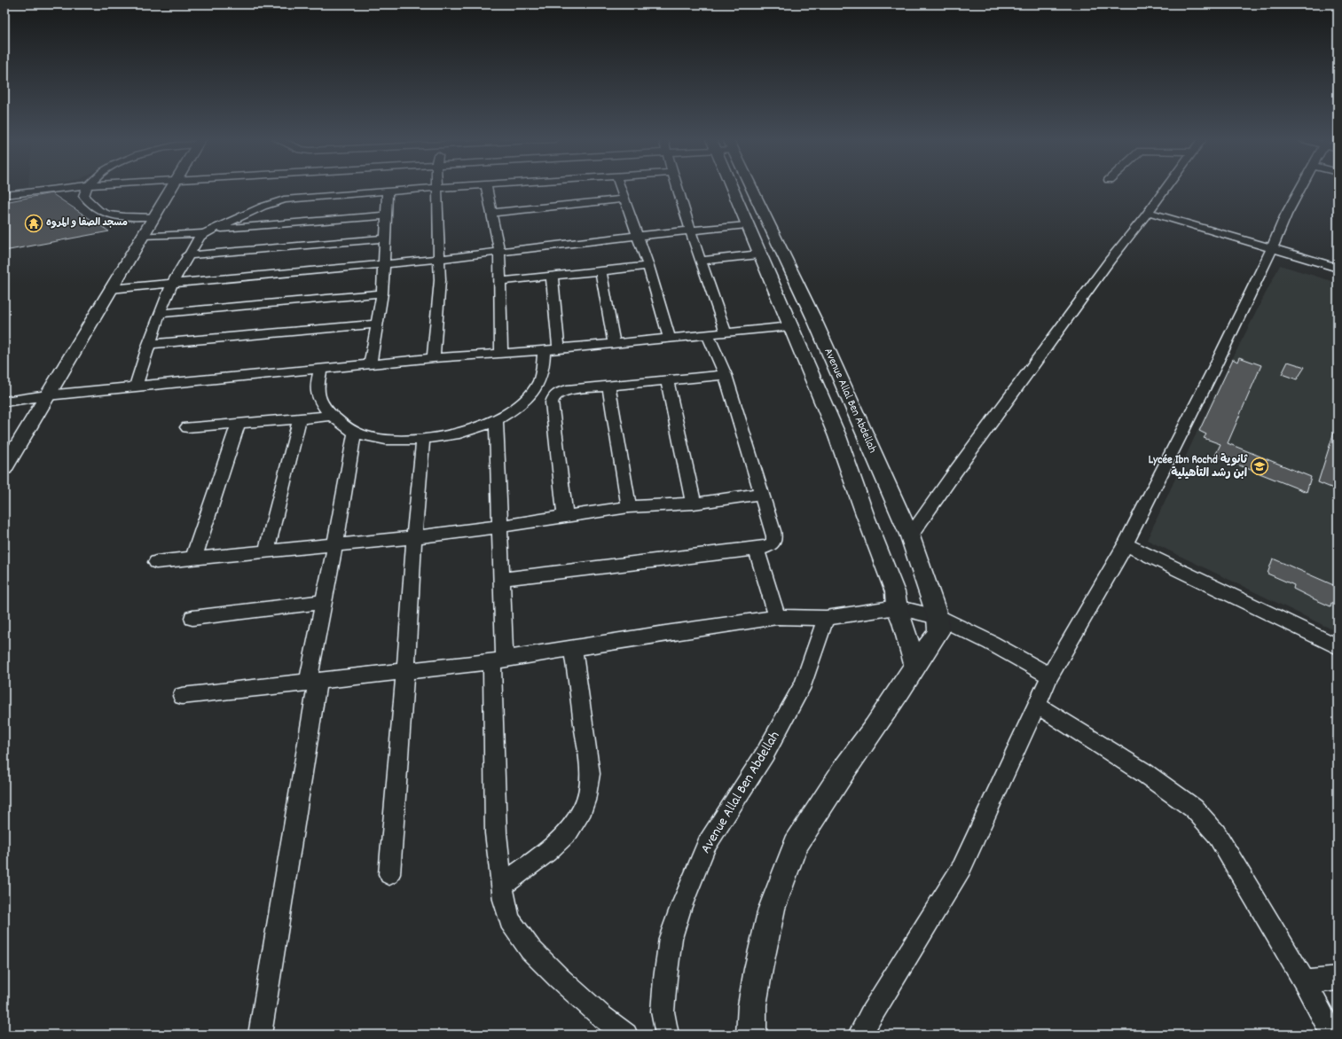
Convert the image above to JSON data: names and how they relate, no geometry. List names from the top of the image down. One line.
{"streets":{"street":["Avenue Allal Ben Abdellah"]},"places":{"temple":["مسجد الصفا و المروه"],"school or university":["Lycée Ibn Rochd ثانوية ابن رشد التأهيلية"]}}
